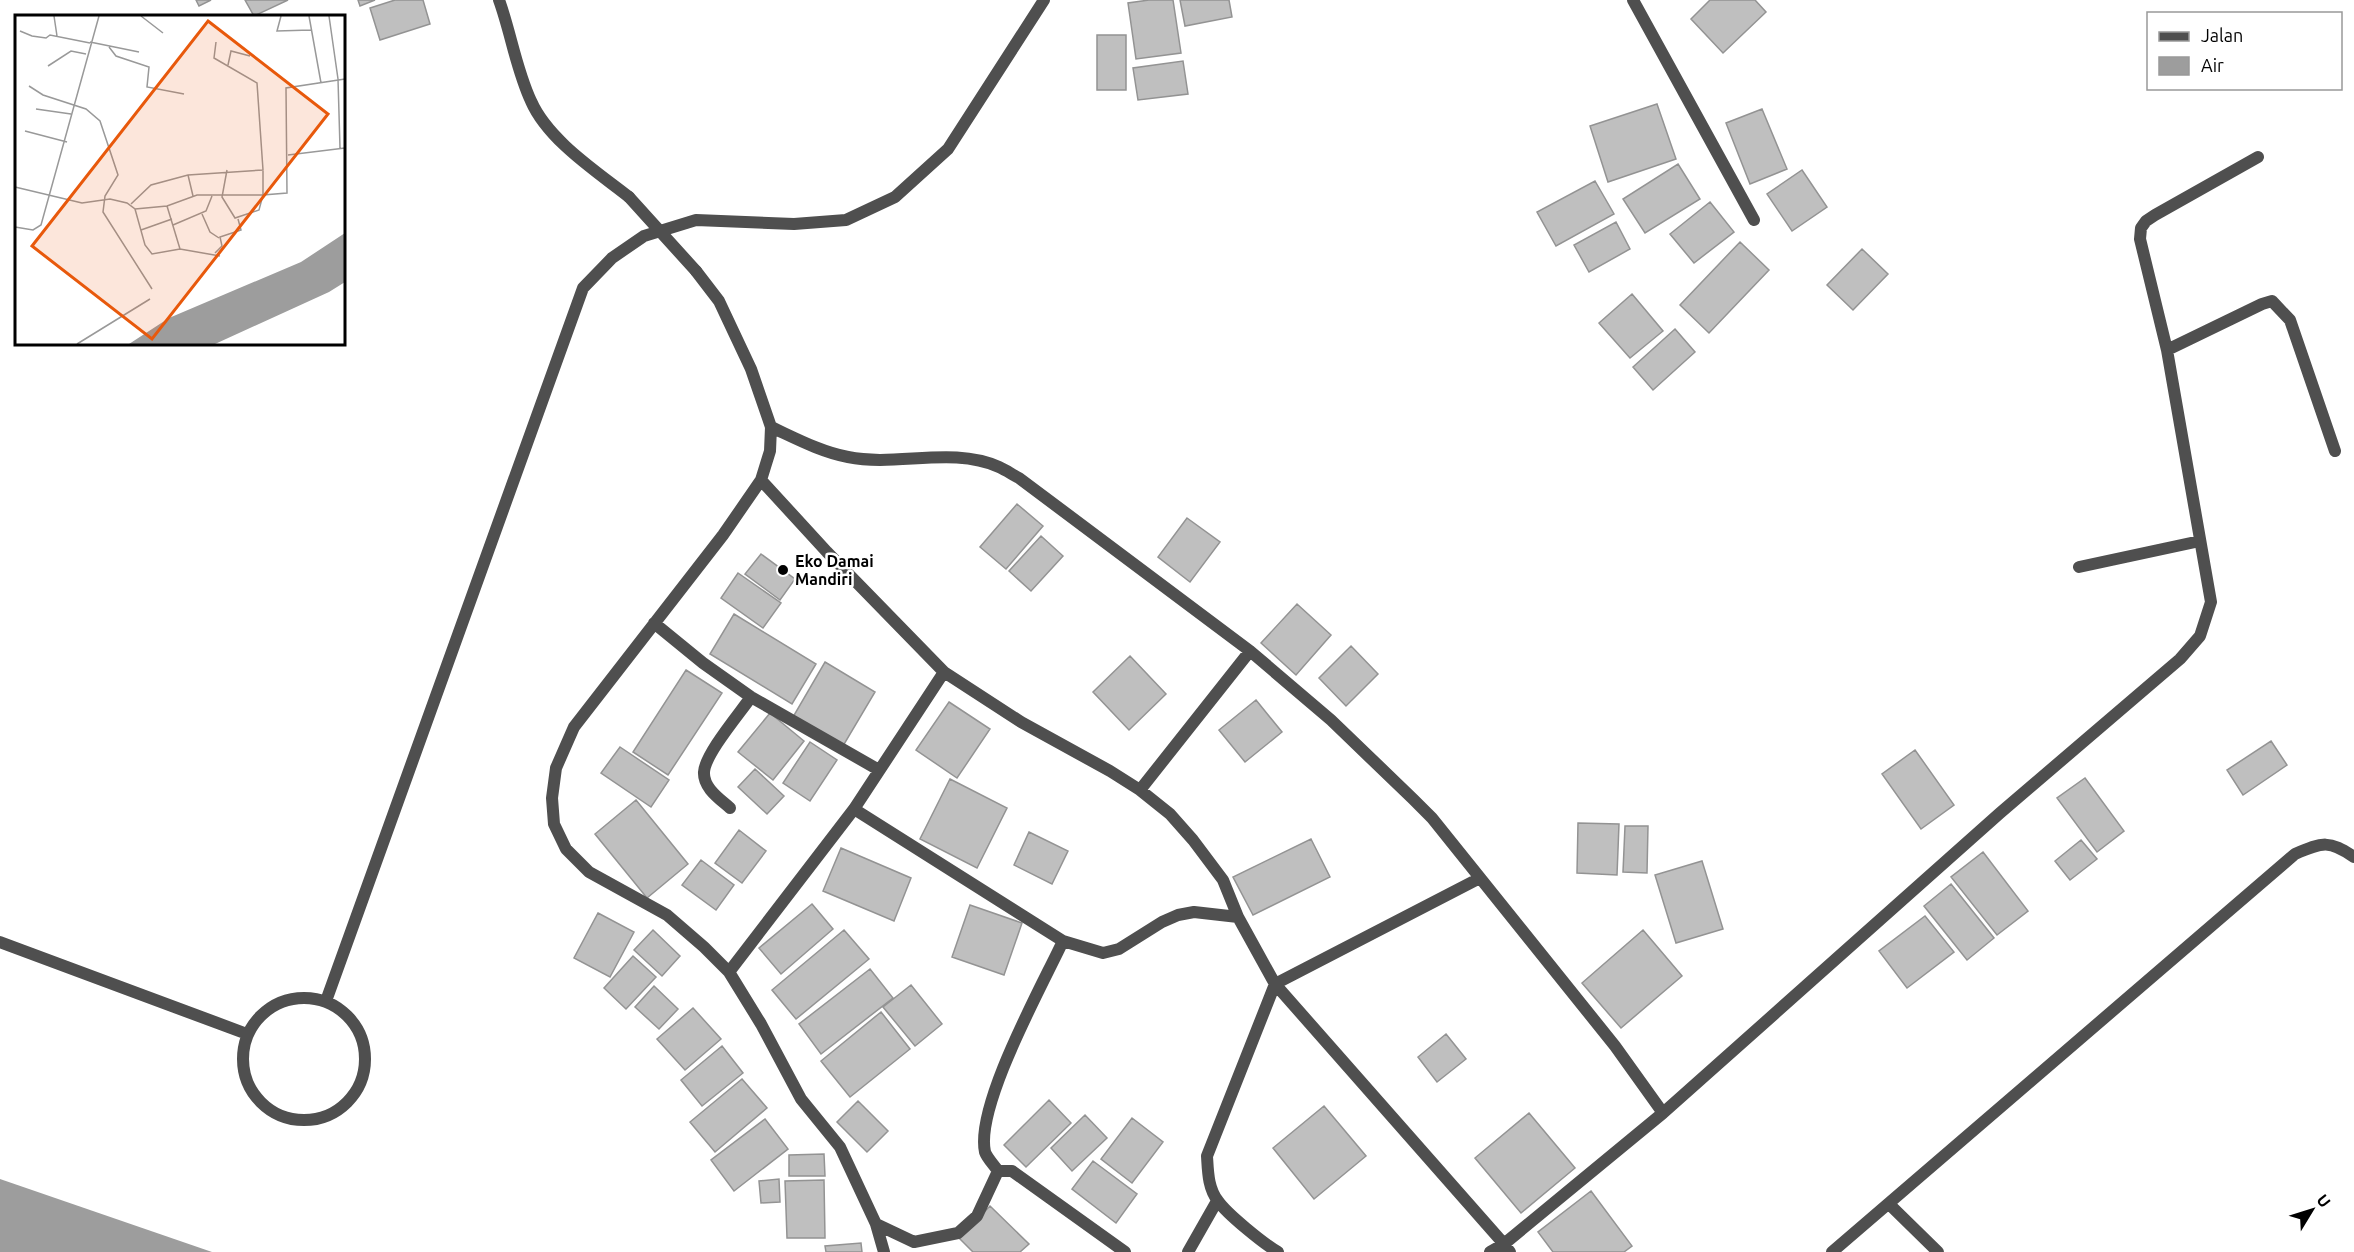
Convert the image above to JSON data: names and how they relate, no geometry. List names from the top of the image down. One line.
{"places":["Eko Damai Mandiri"],"legend":["Jalan","Air"],"north":"top right"}
